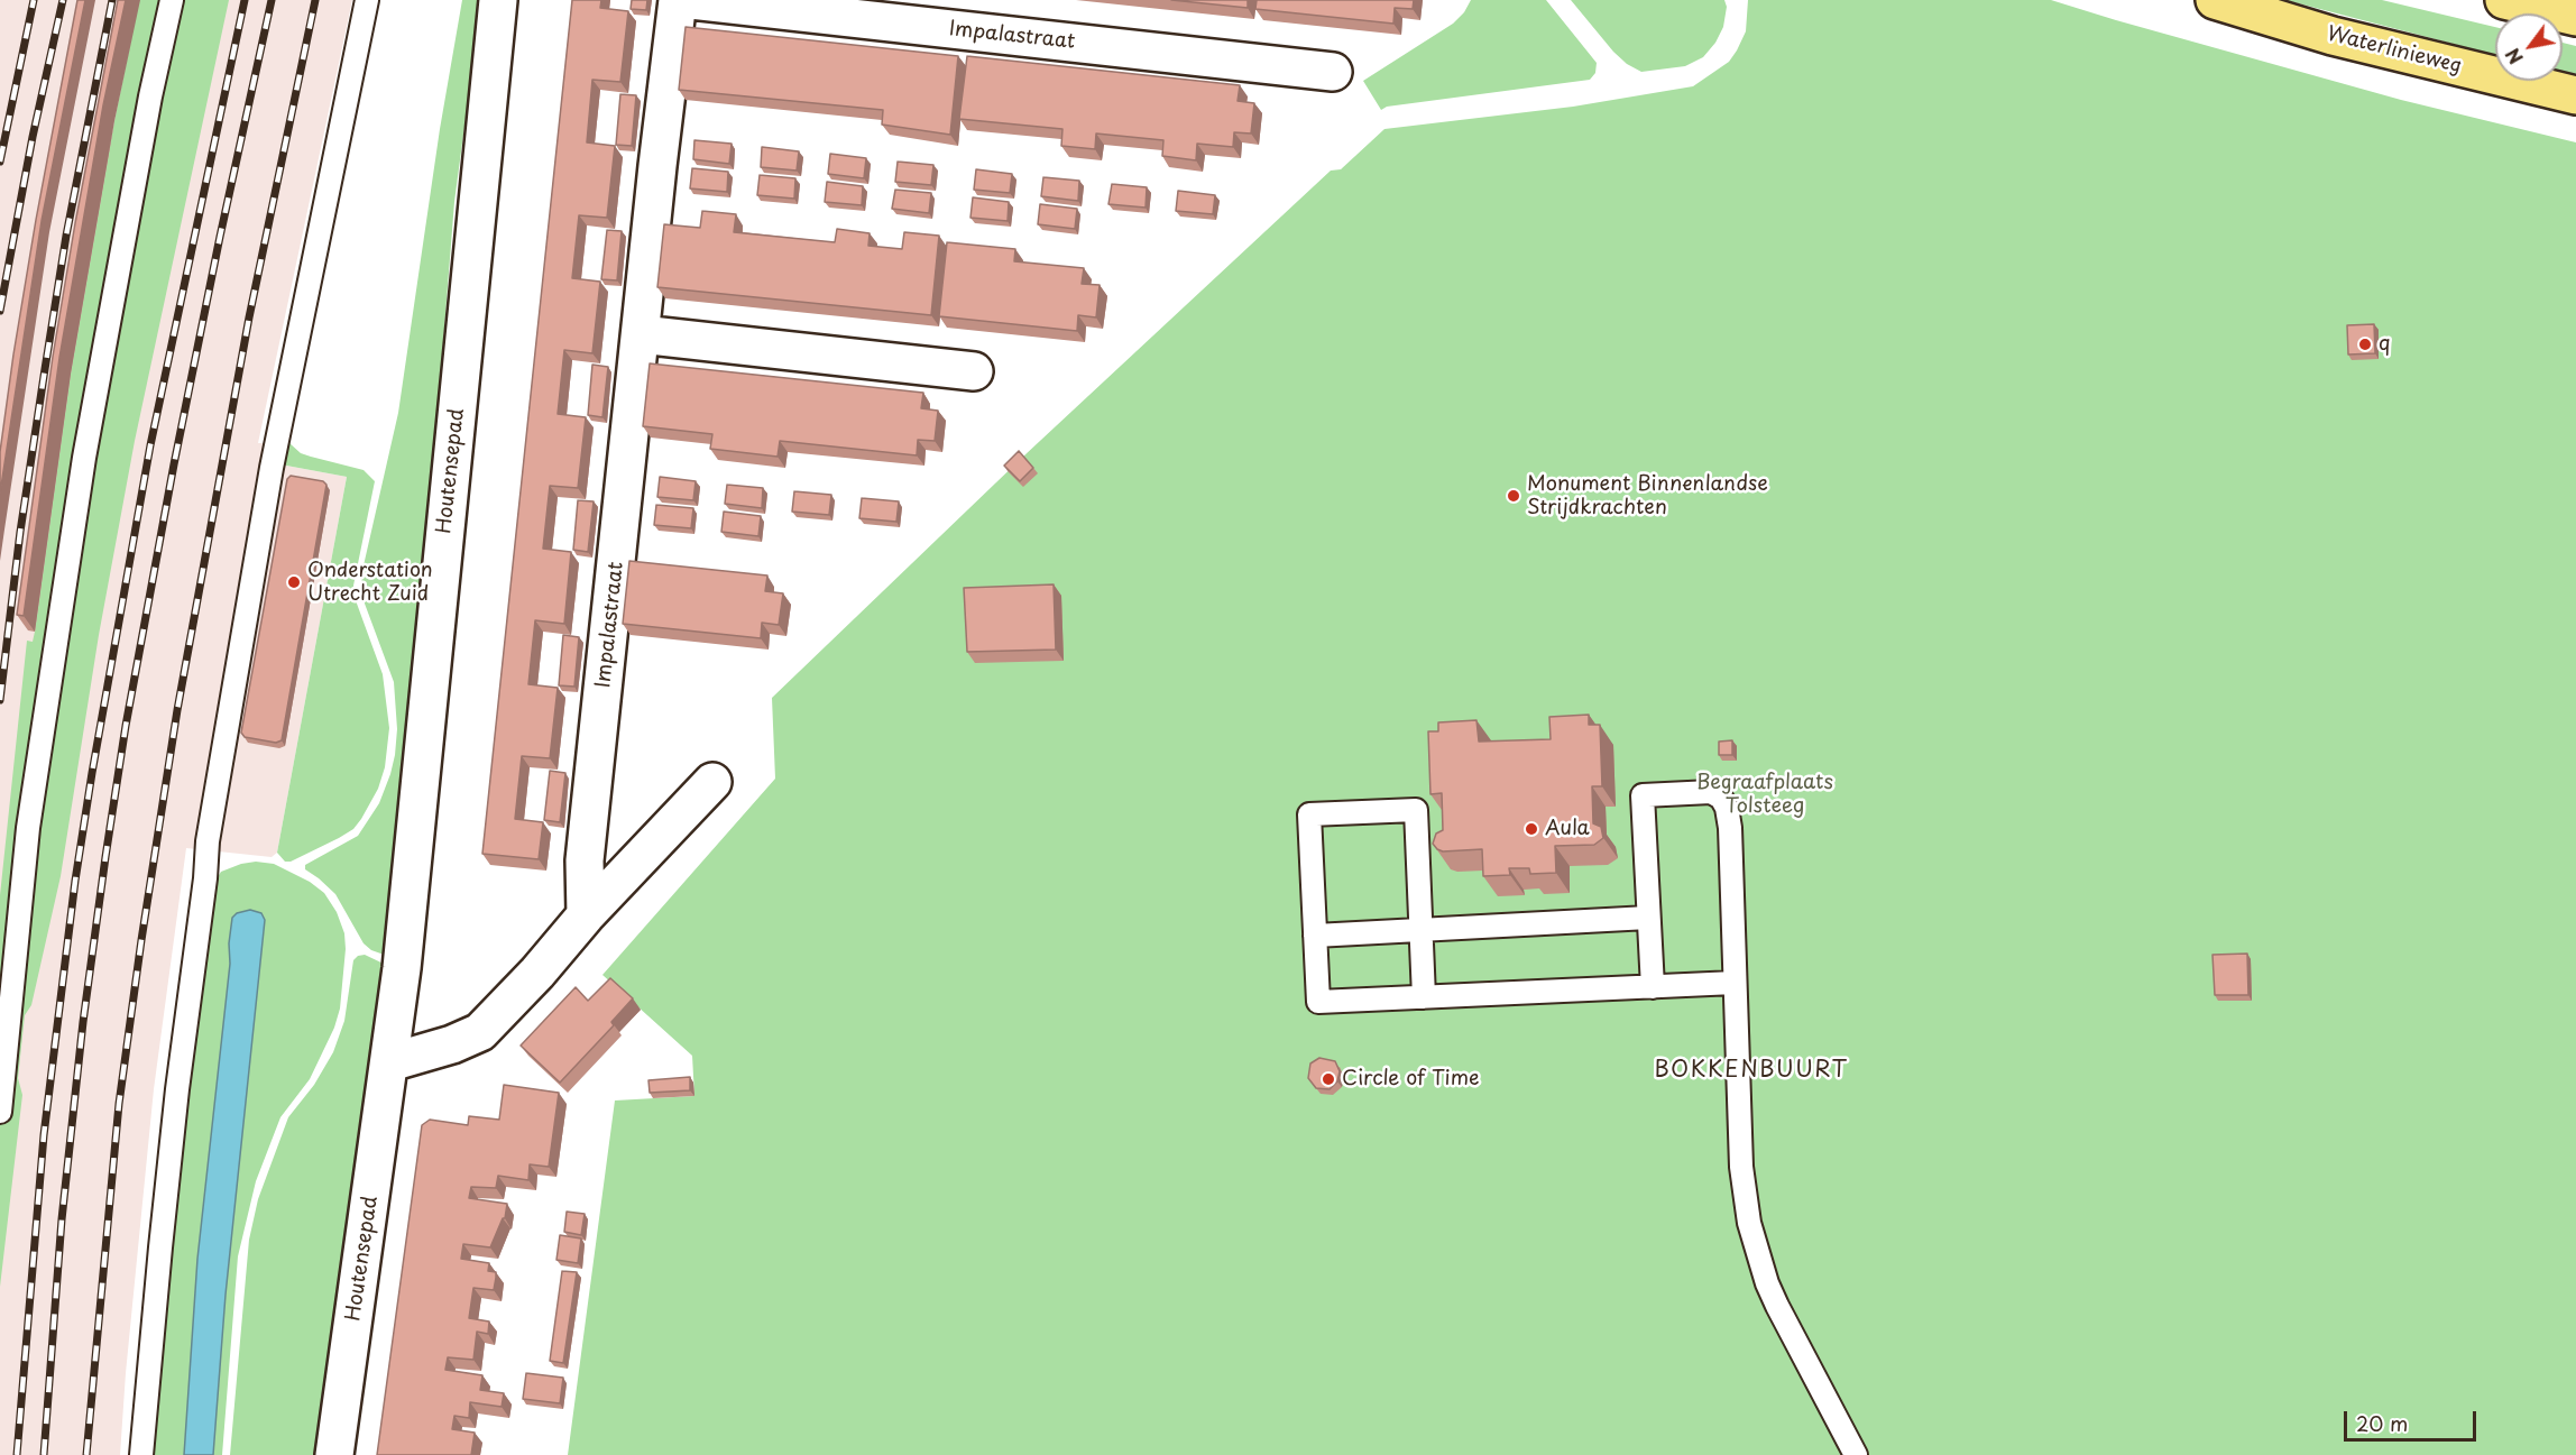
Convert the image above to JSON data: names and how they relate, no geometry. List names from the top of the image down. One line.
{"streets":{"main road":["Waterlinieweg"],"street":["Impalastraat","Houtensepad"]},"districts":["BOKKENBUURT"],"parks":["Begraafplaats Tolsteeg"],"places":["q","Monument Binnenlandse Strijdkrachten","Onderstation Utrecht Zuid","Aula","Circle of Time"],"scale_bar":"20 m","north":"bottom left"}
